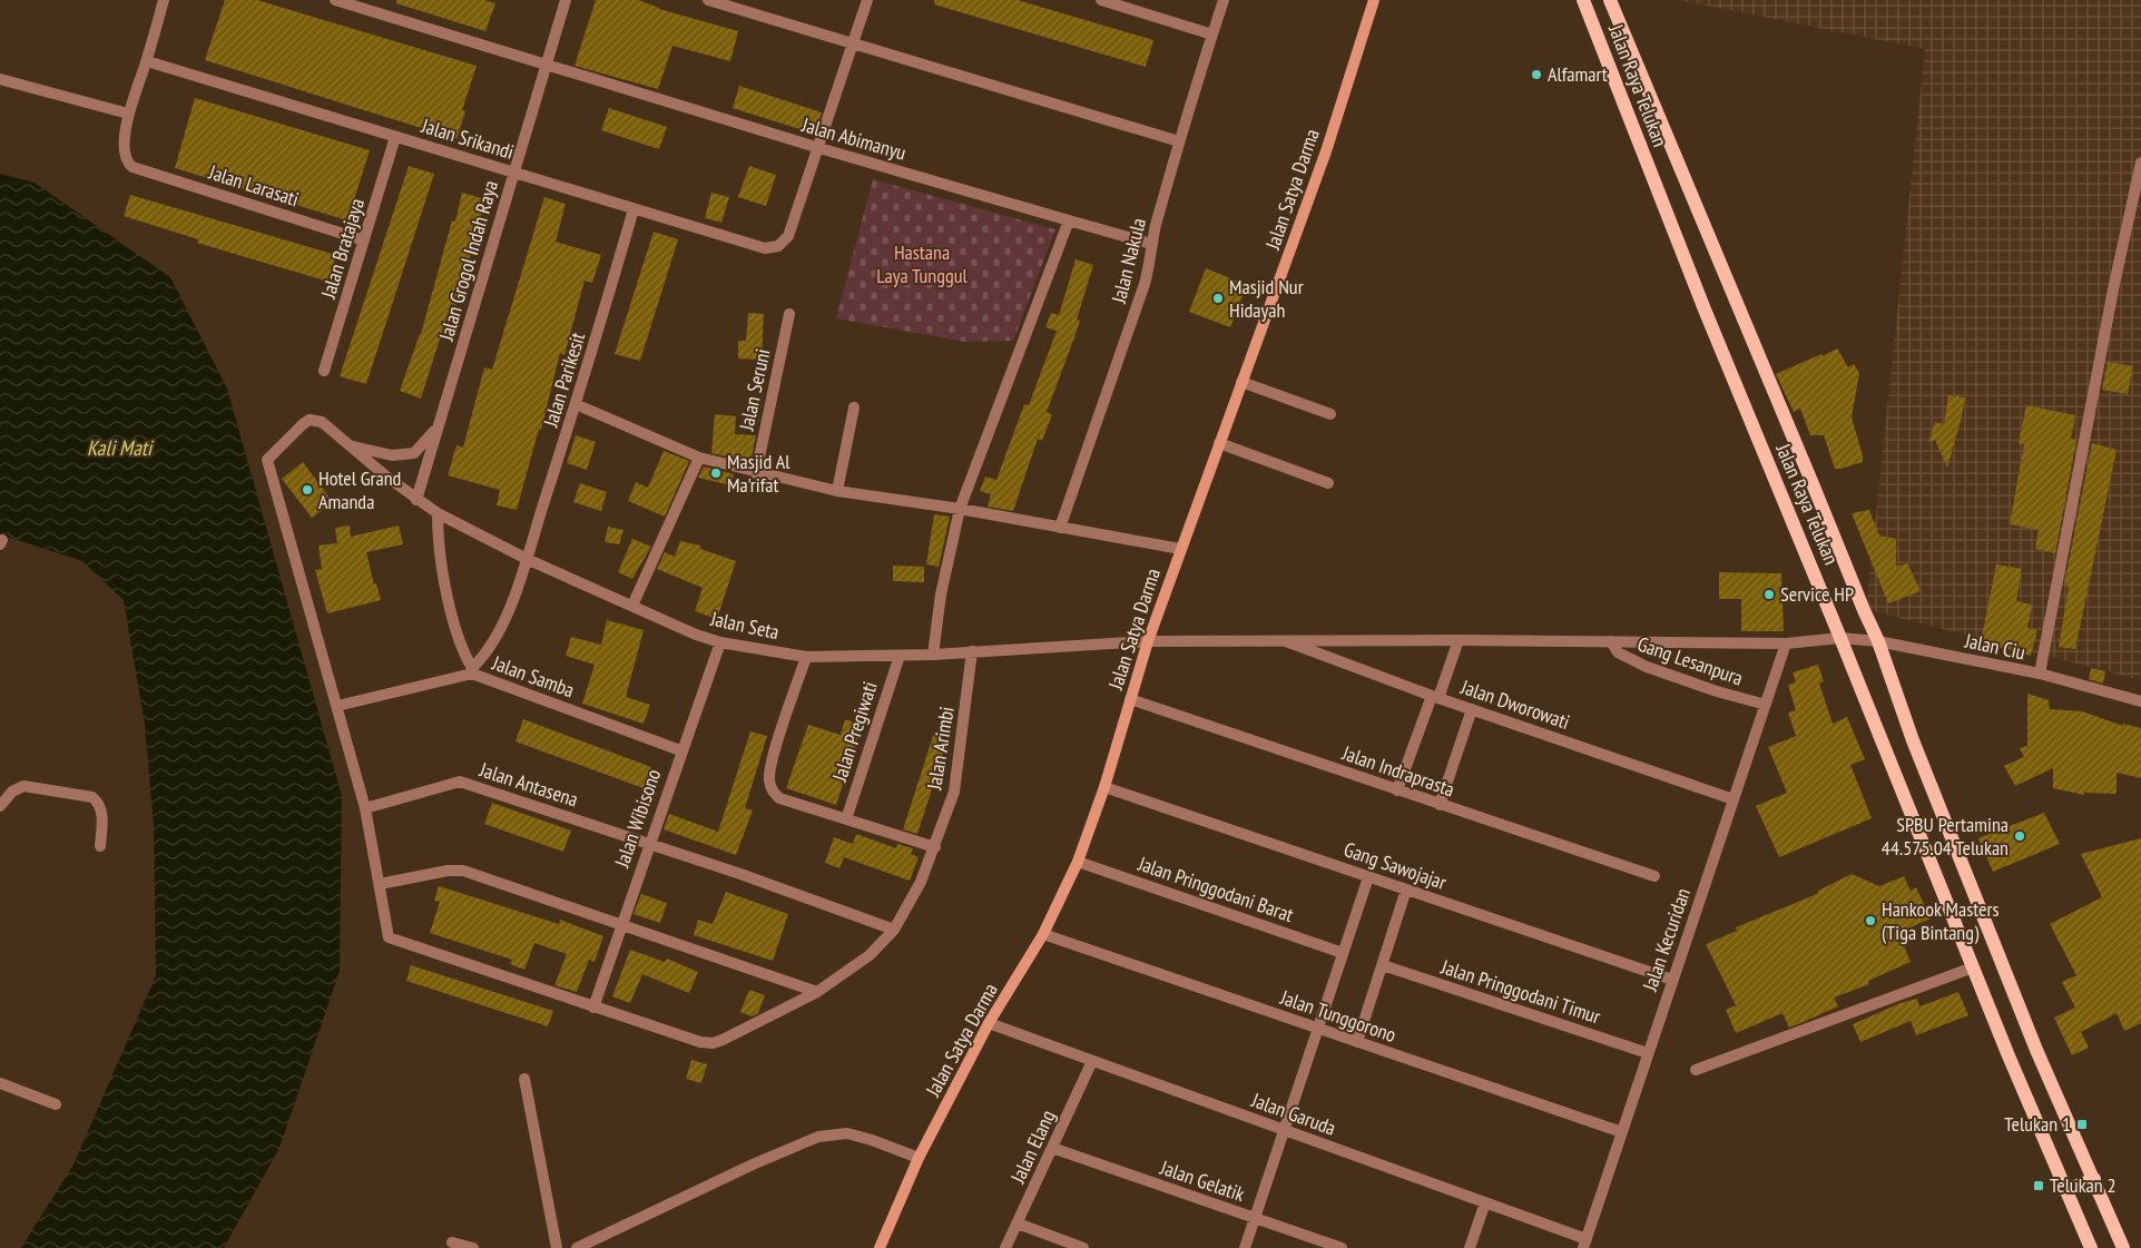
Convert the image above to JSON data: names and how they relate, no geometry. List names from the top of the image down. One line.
{"streets":{"main road":["Jalan Raya Telukan","Jalan Satya Darma"],"street":["Jalan Srikandi","Jalan Abimanyu","Jalan Larasati","Jalan Bratajaya","Jalan Grogol Indah Raya","Jalan Nakula","Jalan Parikesit","Jalan Seruni","Jalan Seta","Jalan Ciu","Gang Lesanpura","Jalan Samba","Jalan Dworowati","Jalan Pregiwati","Jalan Arimbi","Jalan Indraprasta","Jalan Antasena","Jalan Wibisono","Gang Sawojajar","Jalan Pringgodani Barat","Jalan Kecuridan","Jalan Pringgodani Timur","Jalan Tunggorono","Jalan Garuda","Jalan Elang","Jalan Gelatik"]},"crossings":[["Jalan Raya Telukan","Jalan Ciu"],["Jalan Srikandi","Jalan Abimanyu"],["Jalan Srikandi","Jalan Bratajaya"],["Jalan Srikandi","Jalan Grogol Indah Raya"],["Jalan Srikandi","Jalan Parikesit"],["Jalan Abimanyu","Jalan Grogol Indah Raya"],["Jalan Abimanyu","Jalan Nakula"],["Jalan Larasati","Jalan Bratajaya"],["Jalan Satya Darma","Jalan Seta"],["Jalan Satya Darma","Jalan Indraprasta"],["Jalan Satya Darma","Gang Sawojajar"],["Jalan Satya Darma","Jalan Pringgodani Barat"],["Jalan Satya Darma","Jalan Tunggorono"],["Jalan Satya Darma","Jalan Garuda"],["Jalan Grogol Indah Raya","Jalan Seta"],["Jalan Parikesit","Jalan Seta"],["Jalan Parikesit","Jalan Samba"],["Jalan Seta","Jalan Ciu"],["Jalan Seta","Jalan Samba"],["Jalan Seta","Jalan Dworowati"],["Jalan Seta","Jalan Pregiwati"],["Jalan Seta","Jalan Arimbi"],["Jalan Seta","Jalan Wibisono"],["Jalan Ciu","Gang Lesanpura"],["Jalan Ciu","Jalan Kecuridan"],["Gang Lesanpura","Jalan Kecuridan"],["Jalan Samba","Jalan Wibisono"],["Jalan Dworowati","Jalan Kecuridan"],["Jalan Arimbi","Jalan Antasena"],["Jalan Arimbi","Jalan Wibisono"],["Jalan Antasena","Jalan Wibisono"],["Gang Sawojajar","Jalan Kecuridan"],["Jalan Kecuridan","Jalan Pringgodani Timur"],["Jalan Kecuridan","Jalan Tunggorono"],["Jalan Kecuridan","Jalan Garuda"],["Jalan Garuda","Jalan Elang"],["Jalan Elang","Jalan Gelatik"]],"water":["Kali Mati"],"parks":["Hastana Laya Tunggul"],"places":{"other":["Alfamart","Masjid Nur Hidayah","Masjid Al Ma'rifat","Hotel Grand Amanda","Service HP","SPBU Pertamina 44.575.04 Telukan","Hankook Masters (Tiga Bintang)"],"transit":["Telukan 1","Telukan 2"]}}
